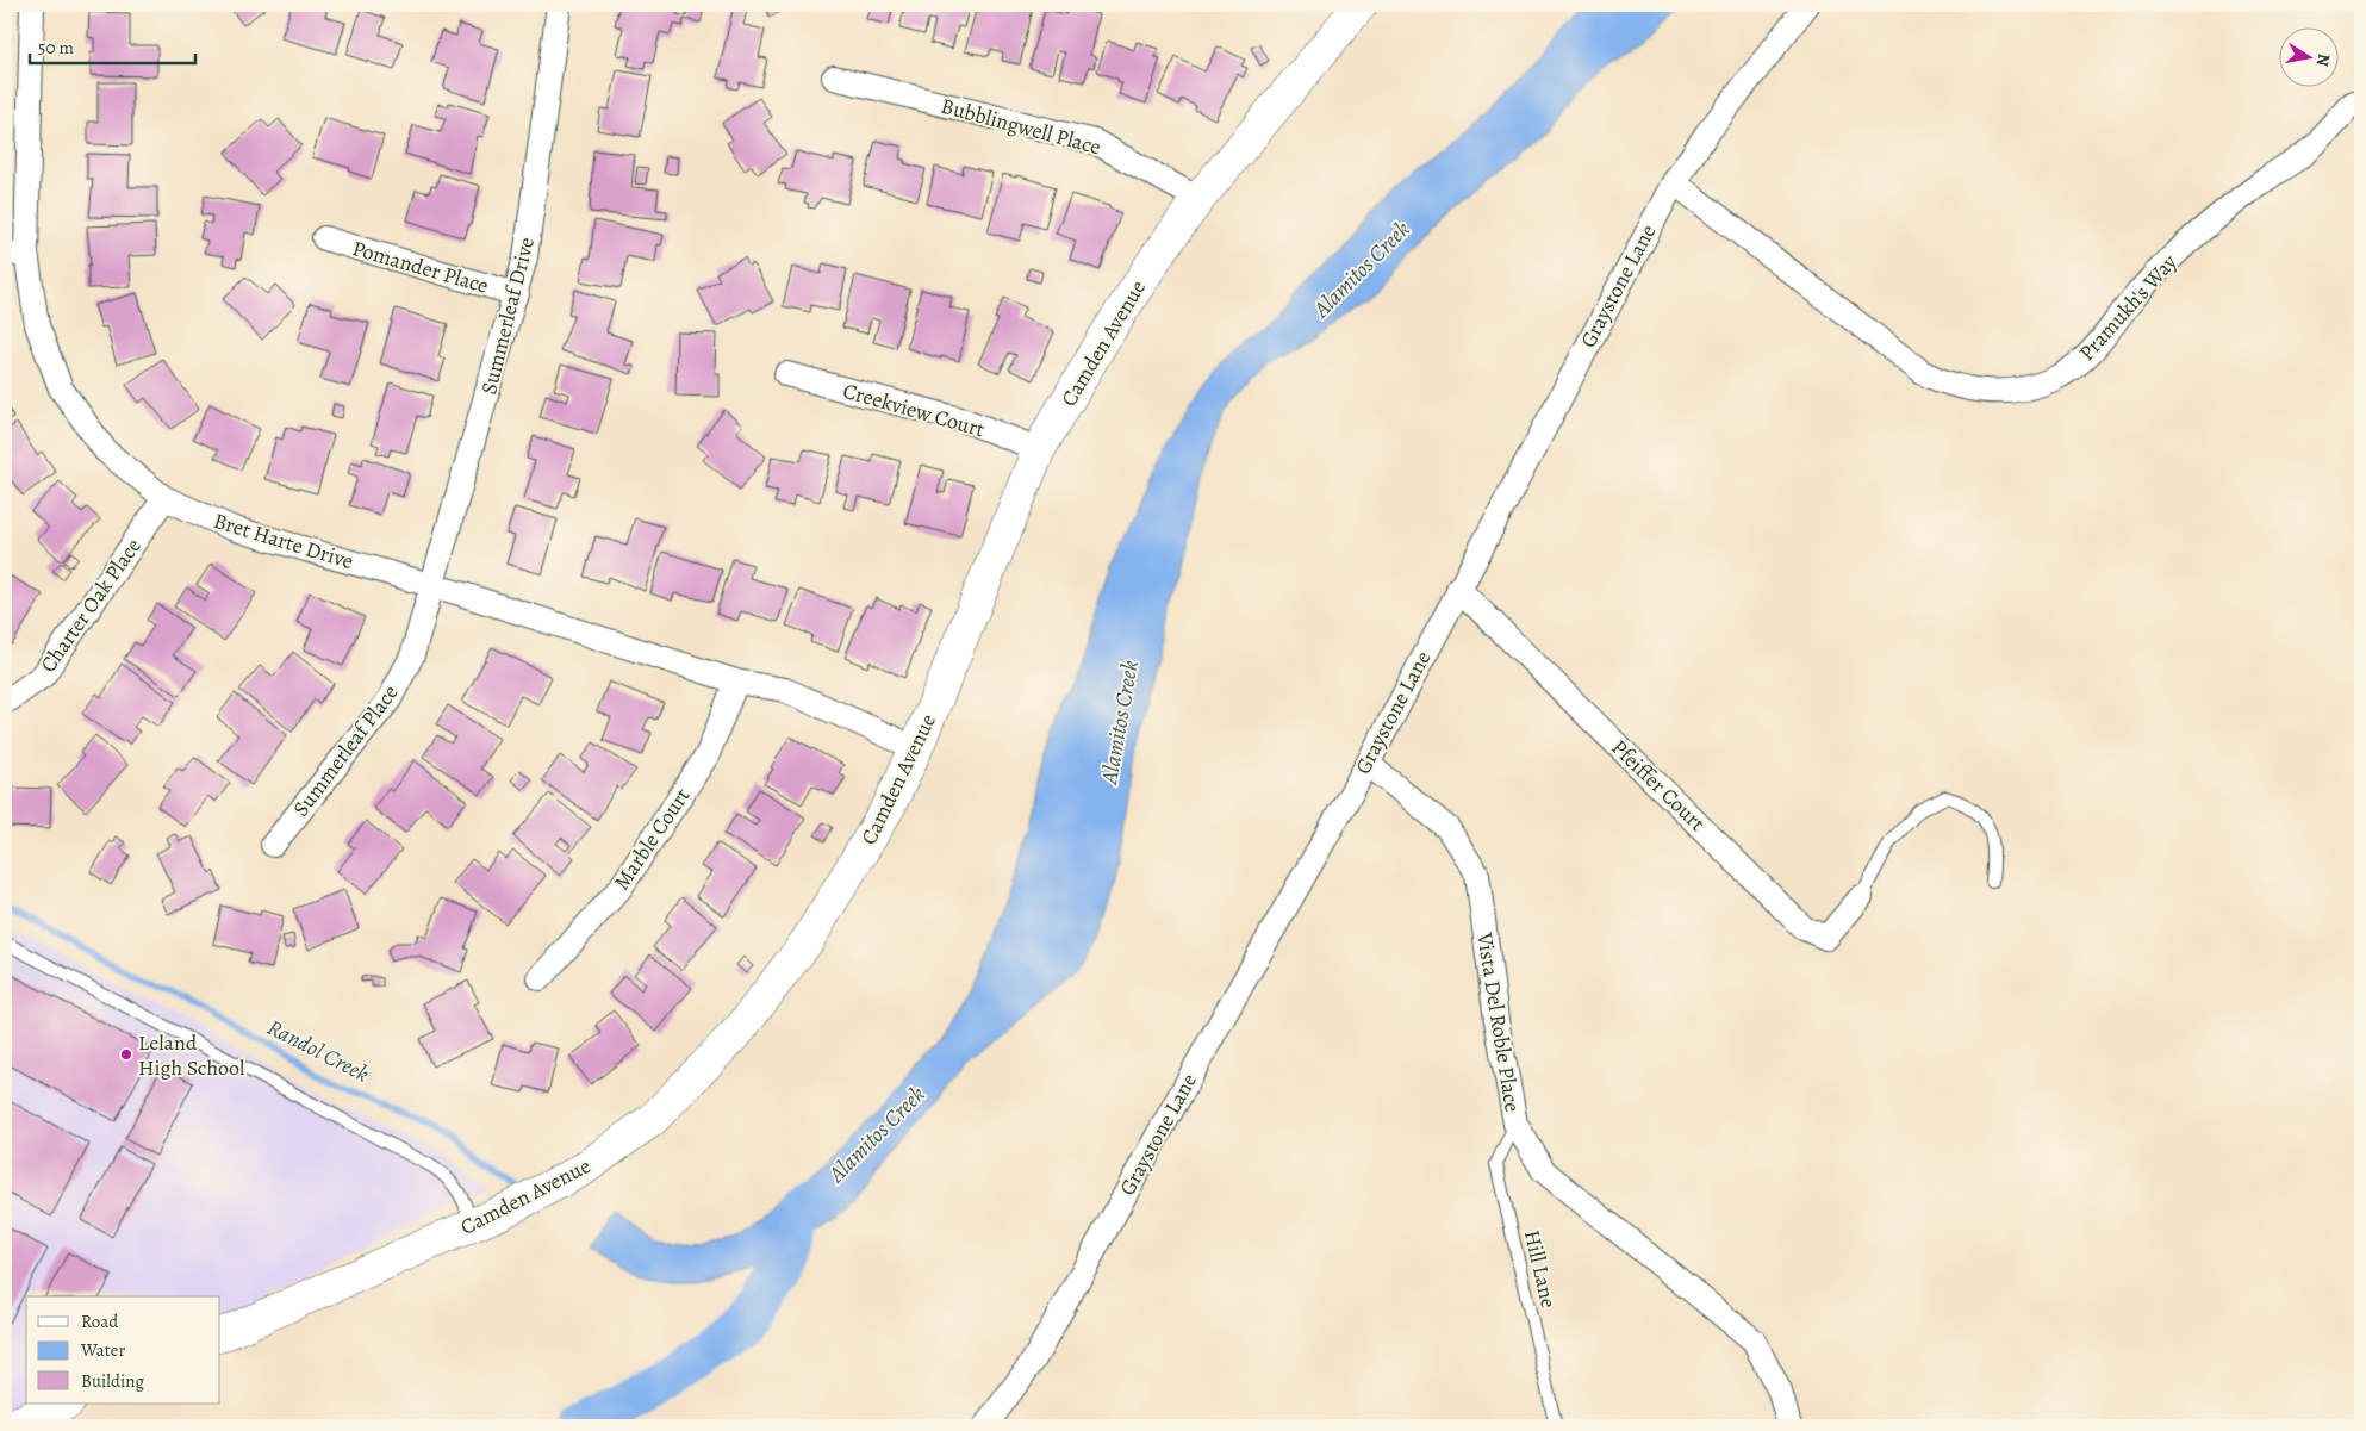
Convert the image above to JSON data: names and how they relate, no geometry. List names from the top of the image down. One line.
{"streets":{"street":["Bubblingwell Place","Pomander Place","Graystone Lane","Pramukh's Way","Summerleaf Drive","Camden Avenue","Creekview Court","Bret Harte Drive","Charter Oak Place","Summerleaf Place","Pfeiffer Court","Marble Court","Vista Del Roble Place"],"lane":["Hill Lane"]},"crossings":[["Bubblingwell Place","Camden Avenue"],["Pomander Place","Summerleaf Drive"],["Graystone Lane","Pramukh's Way"],["Graystone Lane","Pfeiffer Court"],["Graystone Lane","Vista Del Roble Place"],["Summerleaf Drive","Bret Harte Drive"],["Summerleaf Drive","Summerleaf Place"],["Camden Avenue","Creekview Court"],["Camden Avenue","Bret Harte Drive"],["Bret Harte Drive","Charter Oak Place"],["Bret Harte Drive","Summerleaf Place"],["Bret Harte Drive","Marble Court"],["Vista Del Roble Place","Hill Lane"]],"water":["Alamitos Creek","Randol Creek"],"places":["Leland High School"],"legend":["Road","Water","Building"],"scale_bar":"50 m","north":"right"}
